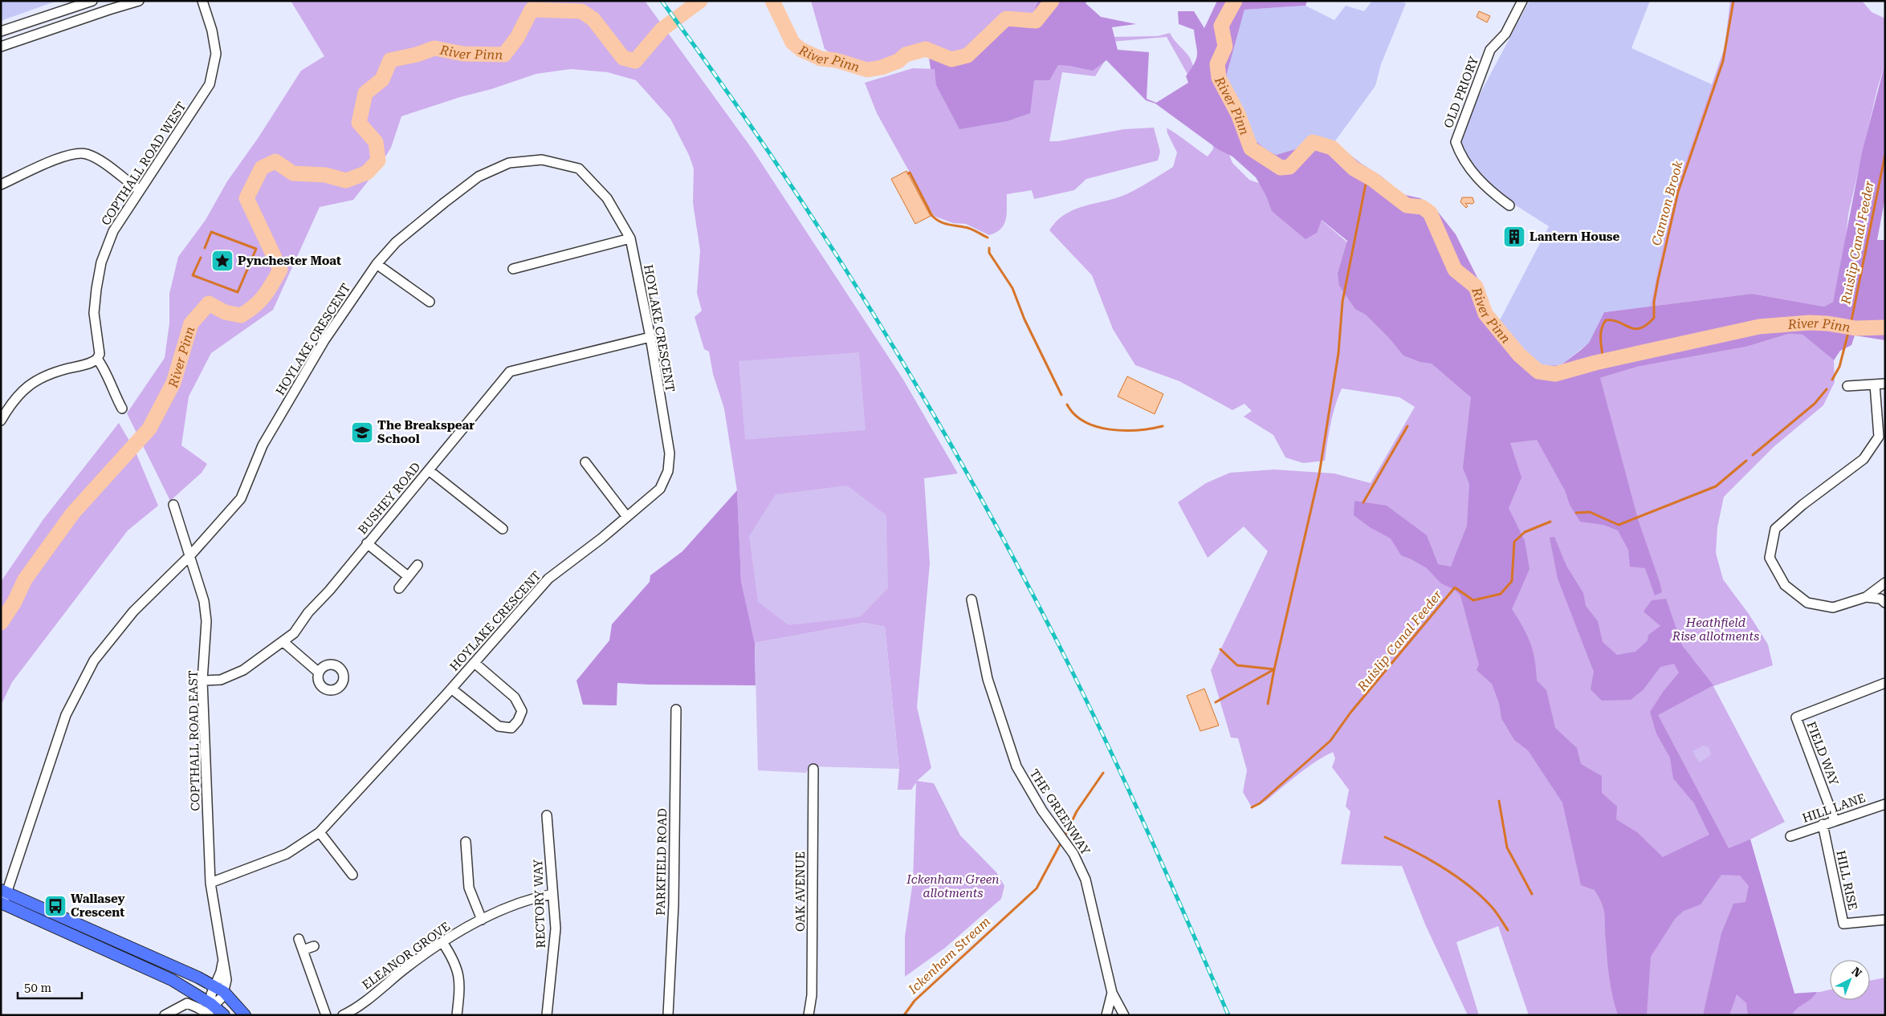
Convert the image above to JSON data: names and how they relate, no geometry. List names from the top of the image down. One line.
{"streets":{"street":["OLD PRIORY","COPTHALL ROAD WEST","HOYLAKE CRESCENT","BUSHEY ROAD","COPTHALL ROAD EAST","FIELD WAY","HILL LANE","THE GREENWAY","PARKFIELD ROAD","HILL RISE","OAK AVENUE","RECTORY WAY","ELEANOR GROVE"]},"crossings":[["HOYLAKE CRESCENT","BUSHEY ROAD"],["HOYLAKE CRESCENT","COPTHALL ROAD EAST"],["BUSHEY ROAD","COPTHALL ROAD EAST"],["FIELD WAY","HILL LANE"],["HILL LANE","HILL RISE"],["RECTORY WAY","ELEANOR GROVE"]],"water":["River Pinn","Cannon Brook","Ruislip Canal Feeder","Ickenham Stream"],"parks":["Heathfield Rise allotments","Ickenham Green allotments"],"places":{"building":["Lantern House"],"place":["Pynchester Moat"],"school or university":["The Breakspear School"],"bus stop":["Wallasey Crescent"]},"scale_bar":"50 m","north":"top right"}
